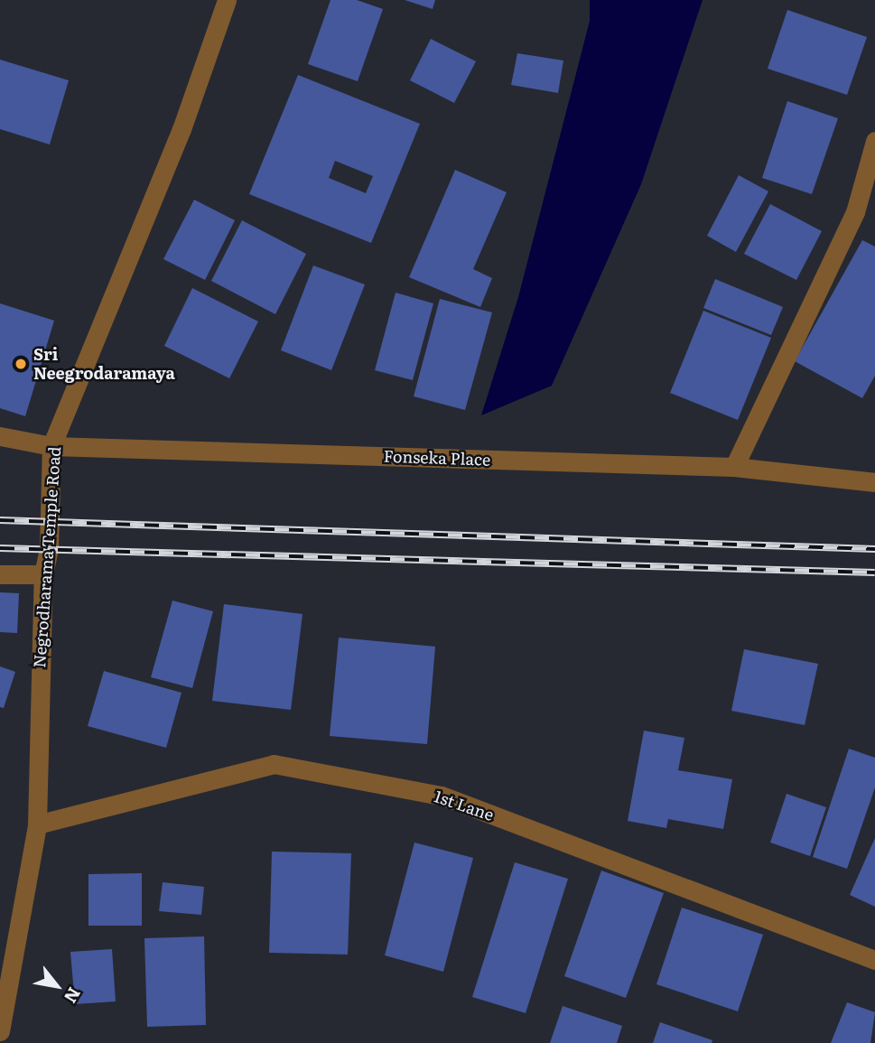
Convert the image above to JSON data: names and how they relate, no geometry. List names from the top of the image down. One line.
{"streets":{"street":["Fonseka Place","Negrodharama Temple Road","1st Lane"]},"crossings":[["Fonseka Place","Negrodharama Temple Road"],["Negrodharama Temple Road","1st Lane"]],"places":["Sri Neegrodaramaya"],"north":"bottom right"}
